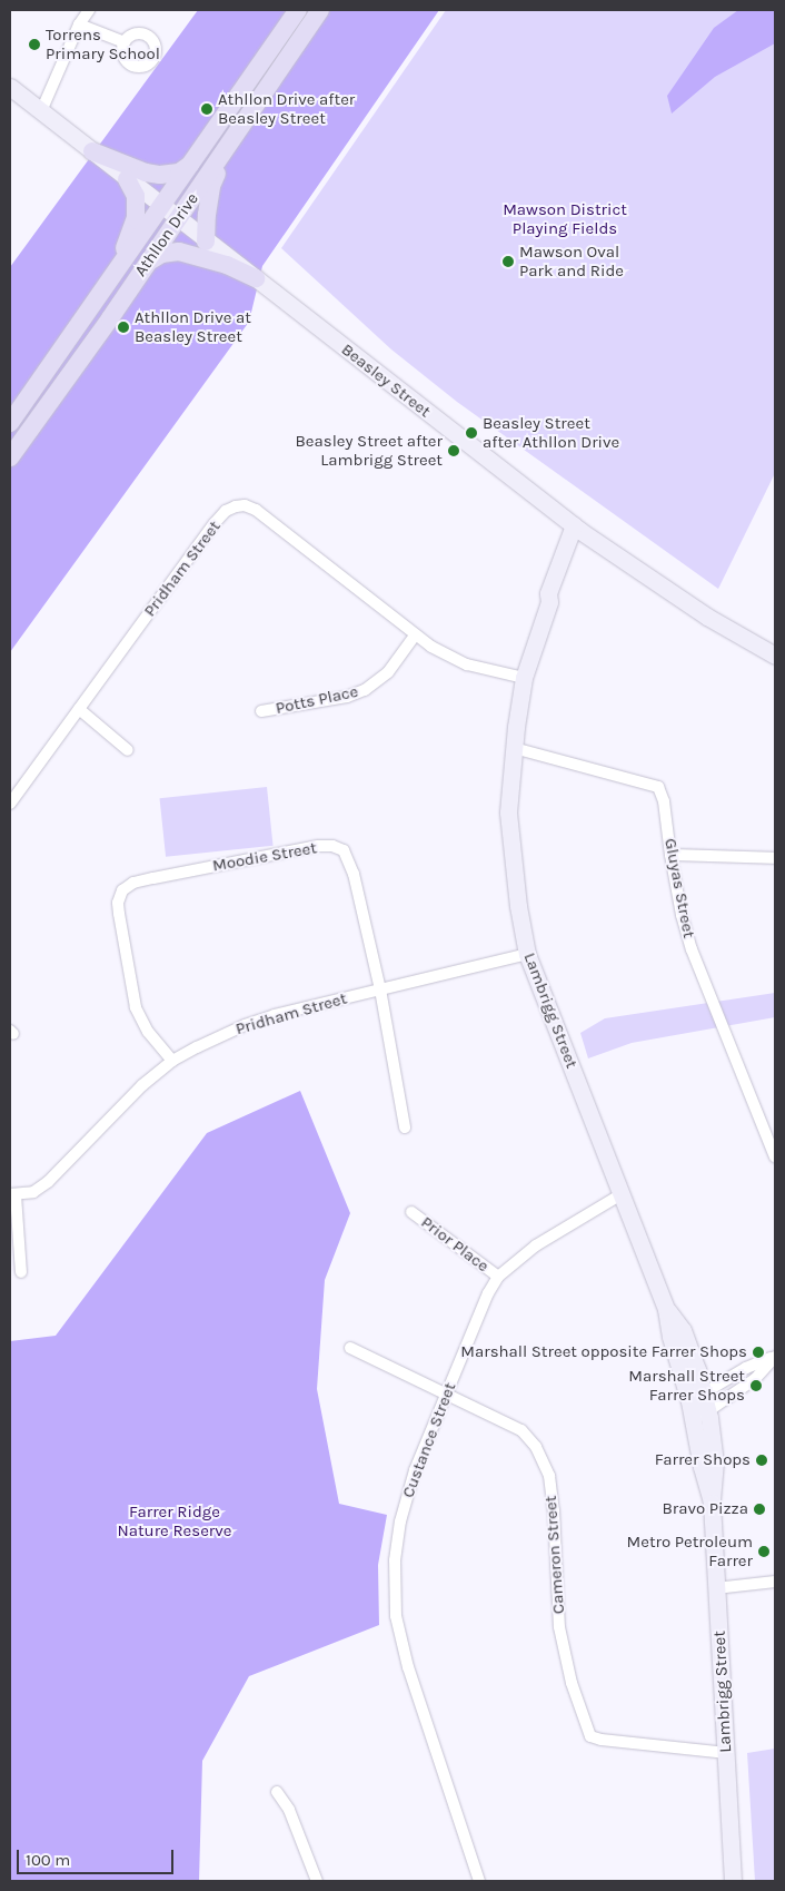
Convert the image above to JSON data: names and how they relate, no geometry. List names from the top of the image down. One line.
{"streets":{"main road":["Athllon Drive"],"street":["Beasley Street","Pridham Street","Potts Place","Moodie Street","Gluyas Street","Lambrigg Street","Prior Place","Custance Street","Cameron Street"]},"crossings":[["Athllon Drive","Beasley Street"],["Beasley Street","Lambrigg Street"],["Pridham Street","Potts Place"],["Pridham Street","Moodie Street"],["Pridham Street","Lambrigg Street"],["Gluyas Street","Lambrigg Street"],["Lambrigg Street","Custance Street"],["Lambrigg Street","Cameron Street"],["Prior Place","Custance Street"],["Custance Street","Cameron Street"]],"parks":["Mawson District Playing Fields","Farrer Ridge Nature Reserve"],"places":["Torrens Primary School","Athllon Drive after Beasley Street","Mawson Oval Park and Ride","Athllon Drive at Beasley Street","Beasley Street after Athllon Drive","Beasley Street after Lambrigg Street","Marshall Street opposite Farrer Shops","Marshall Street Farrer Shops","Farrer Shops","Bravo Pizza","Metro Petroleum Farrer"],"scale_bar":"100 m"}
